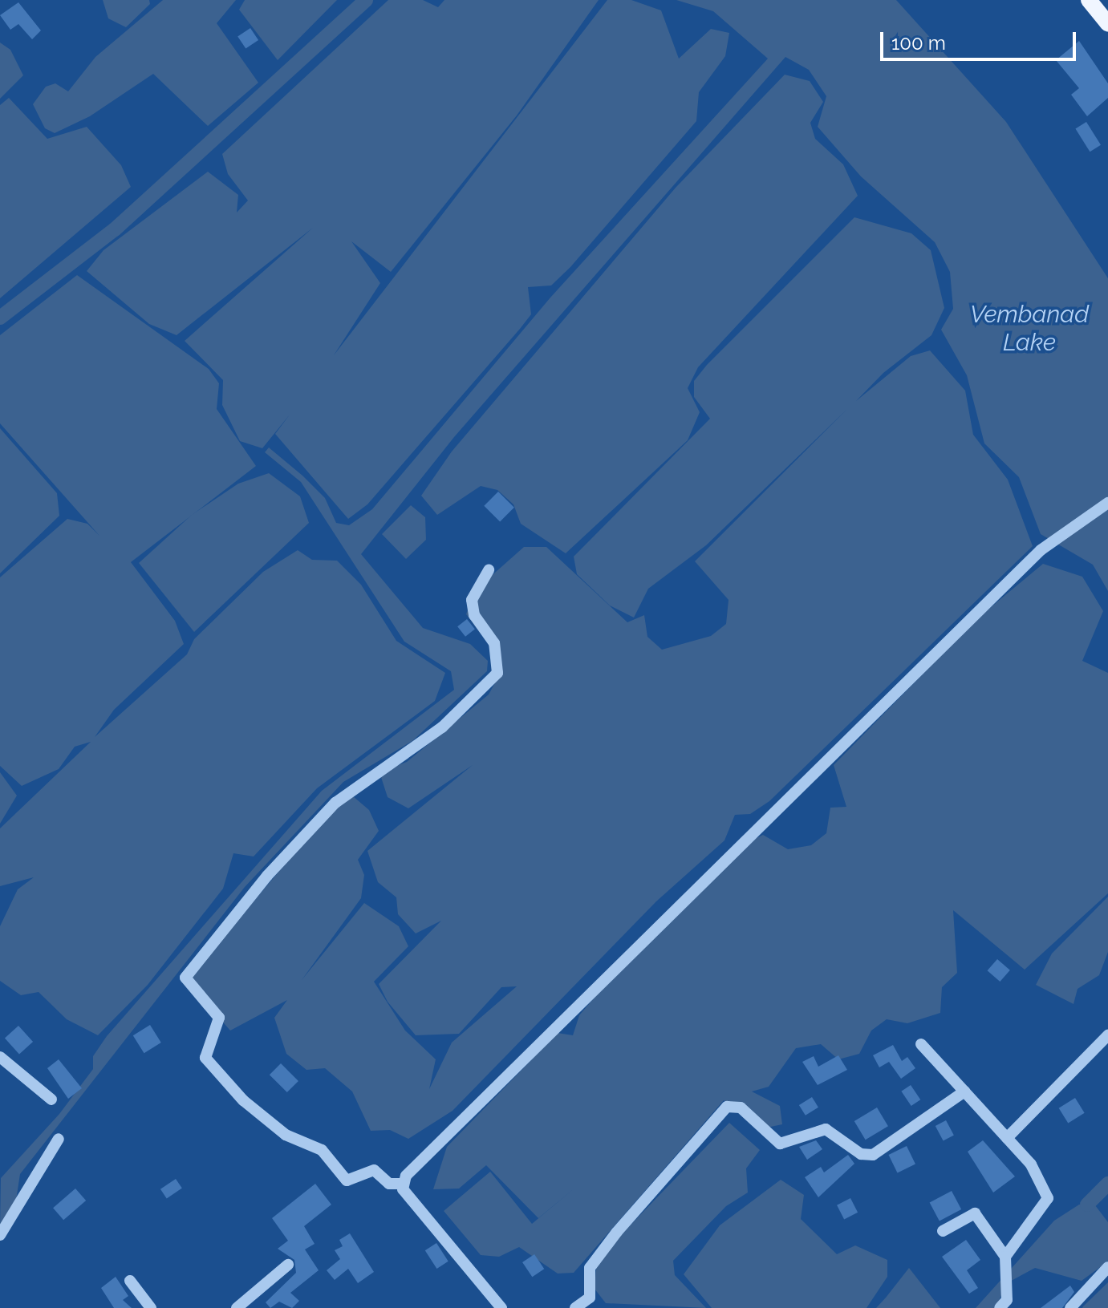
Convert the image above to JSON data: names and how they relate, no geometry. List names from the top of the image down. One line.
{"water":["Vembanad Lake"],"scale_bar":"100 m"}
